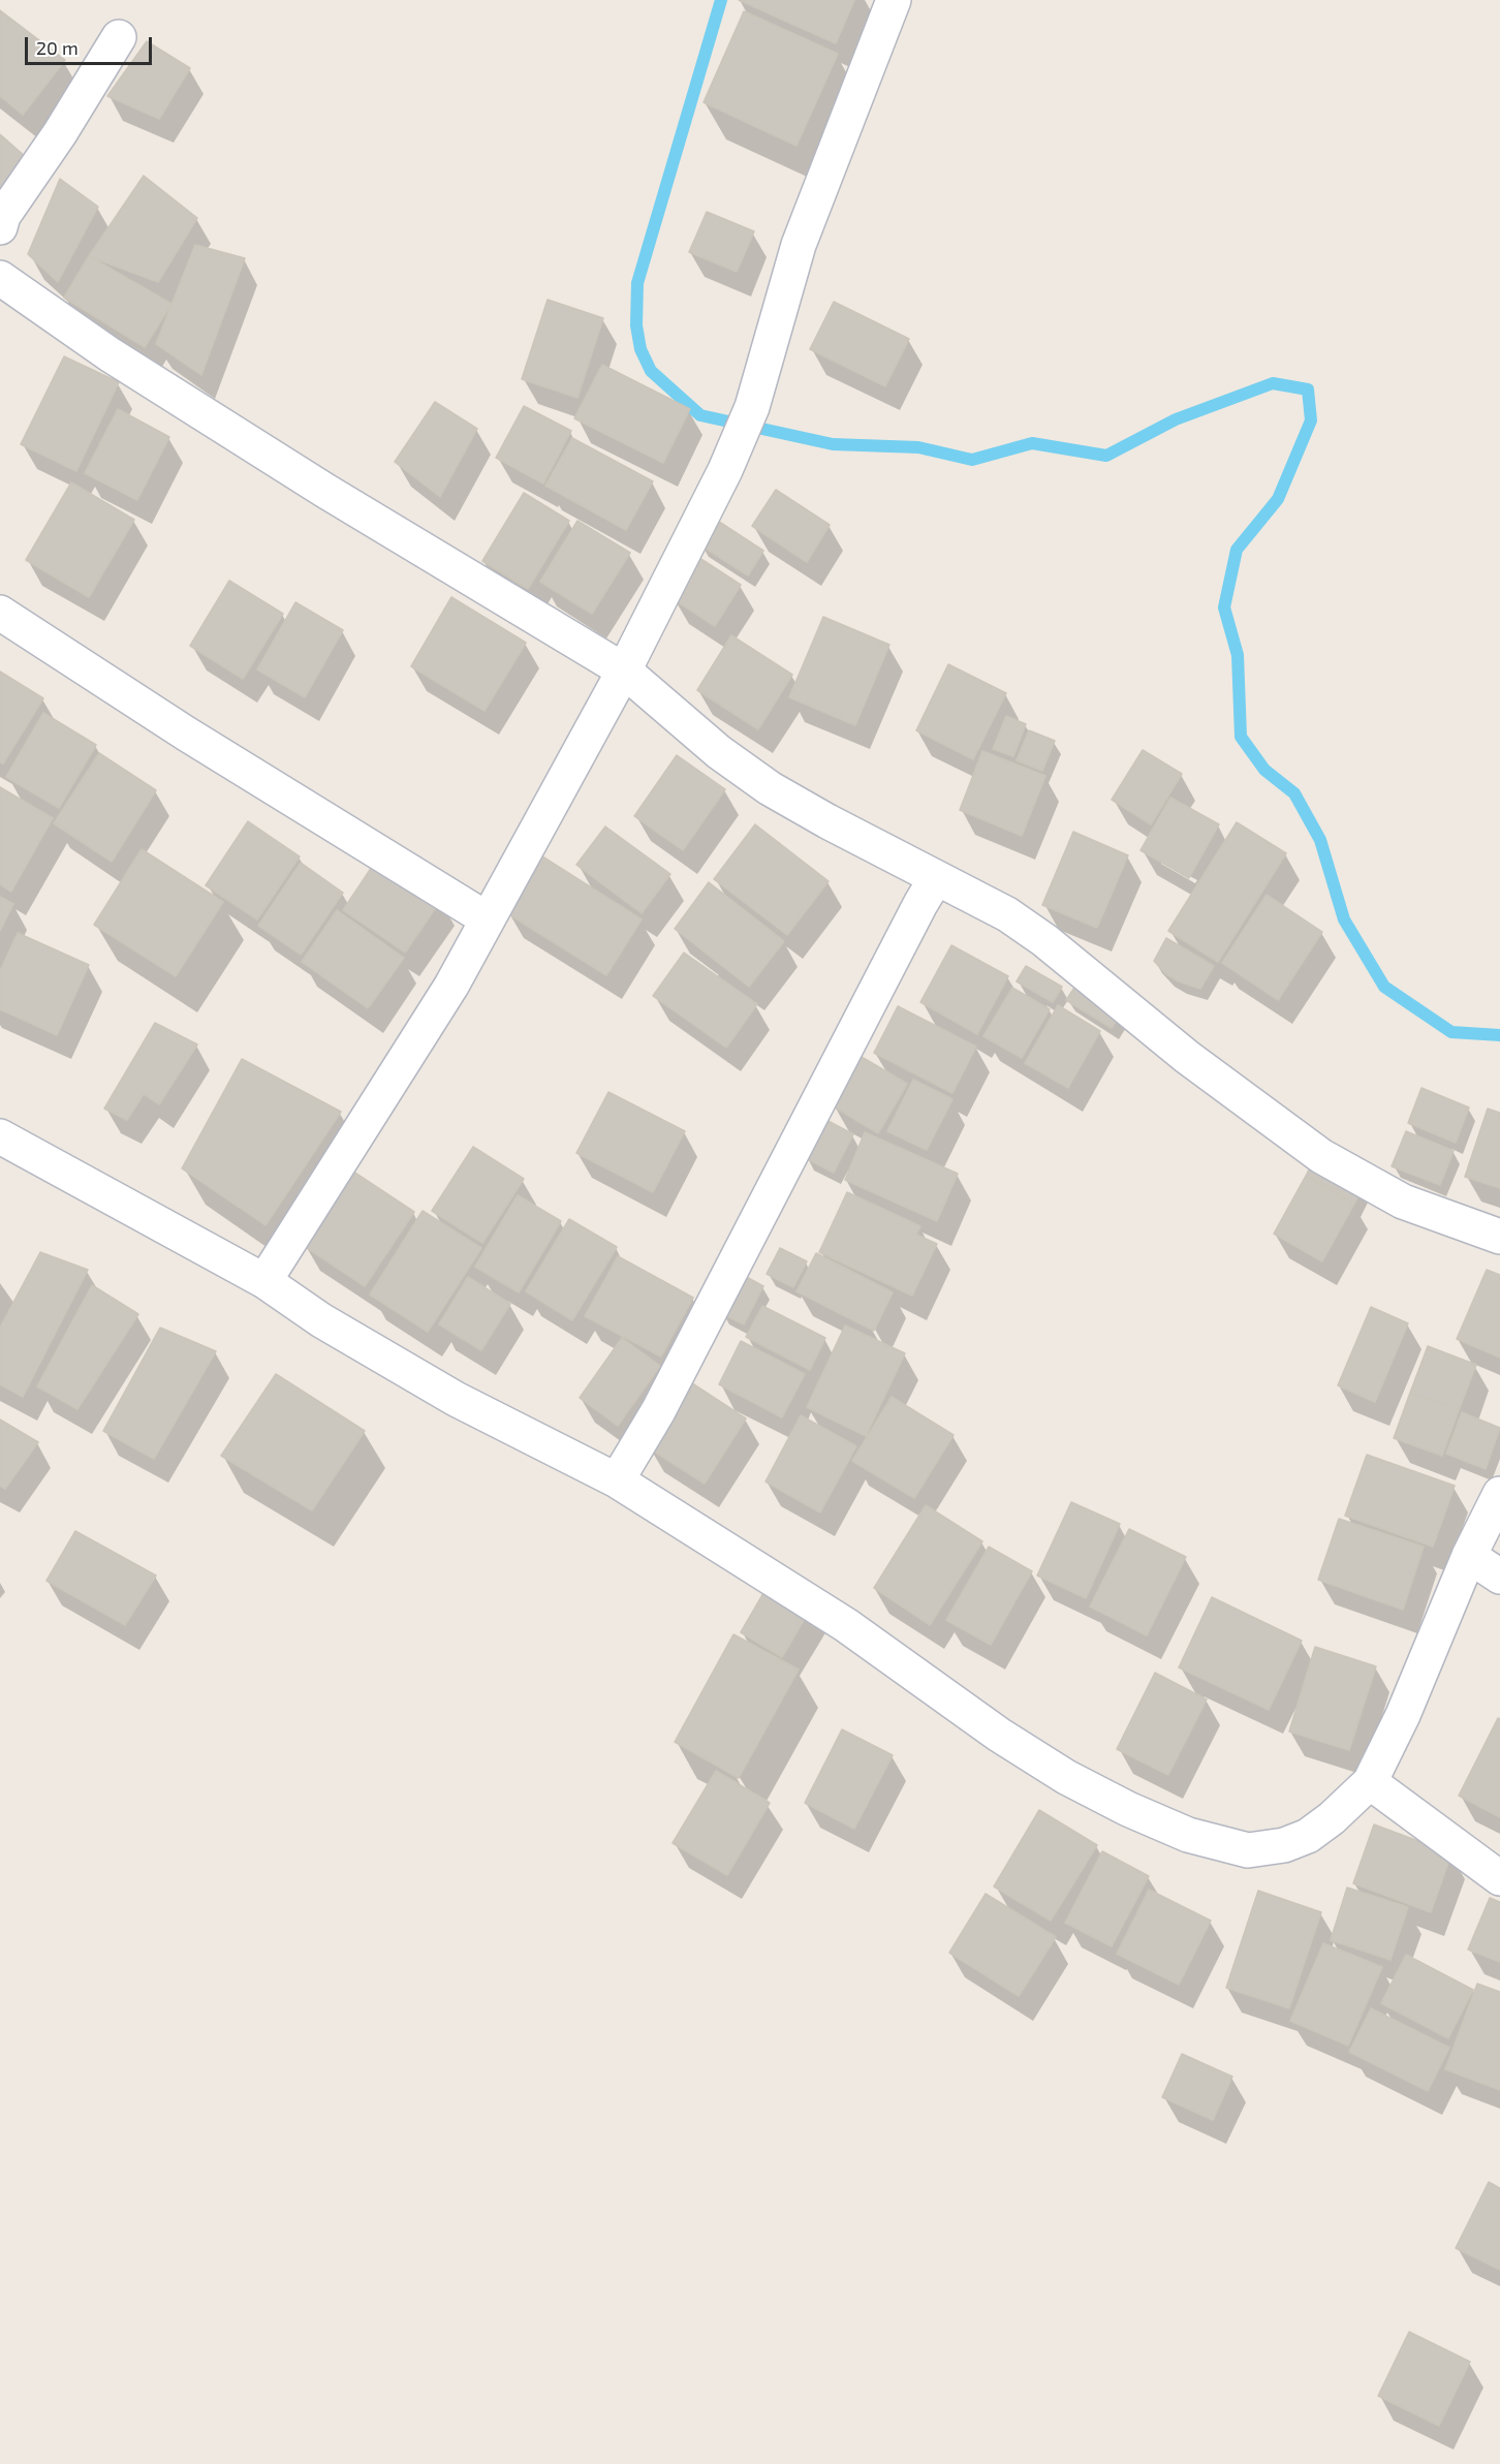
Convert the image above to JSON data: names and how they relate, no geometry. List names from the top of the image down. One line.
{"scale_bar":"20 m"}
